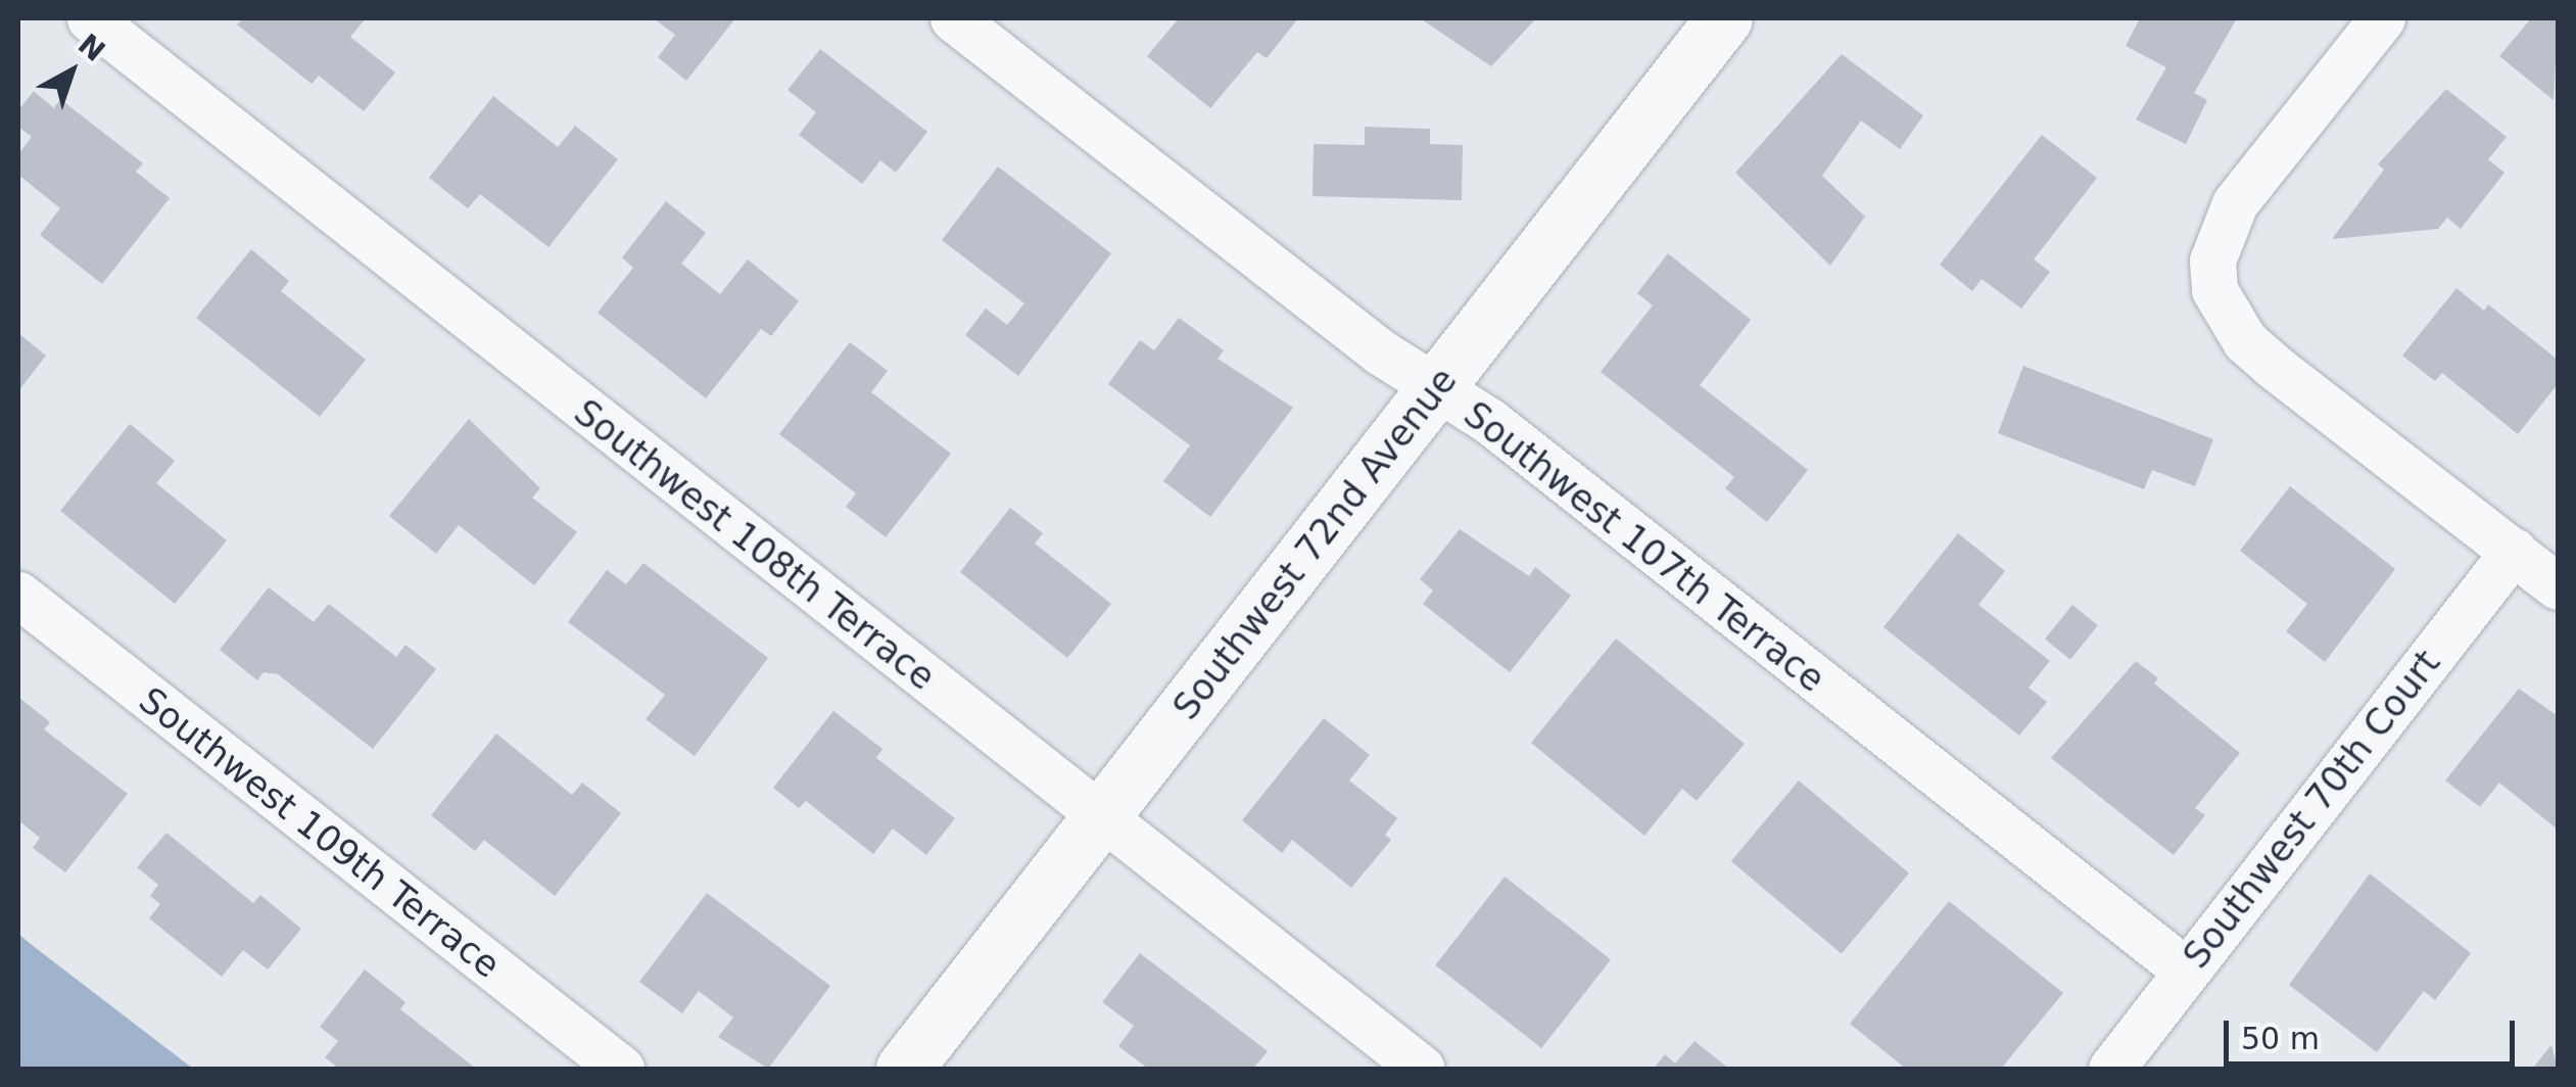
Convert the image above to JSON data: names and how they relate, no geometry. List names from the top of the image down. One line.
{"streets":{"street":["Southwest 72nd Avenue","Southwest 108th Terrace","Southwest 107th Terrace","Southwest 70th Court","Southwest 109th Terrace"]},"crossings":[["Southwest 72nd Avenue","Southwest 108th Terrace"],["Southwest 72nd Avenue","Southwest 107th Terrace"],["Southwest 107th Terrace","Southwest 70th Court"]],"scale_bar":"50 m","north":"top right"}
